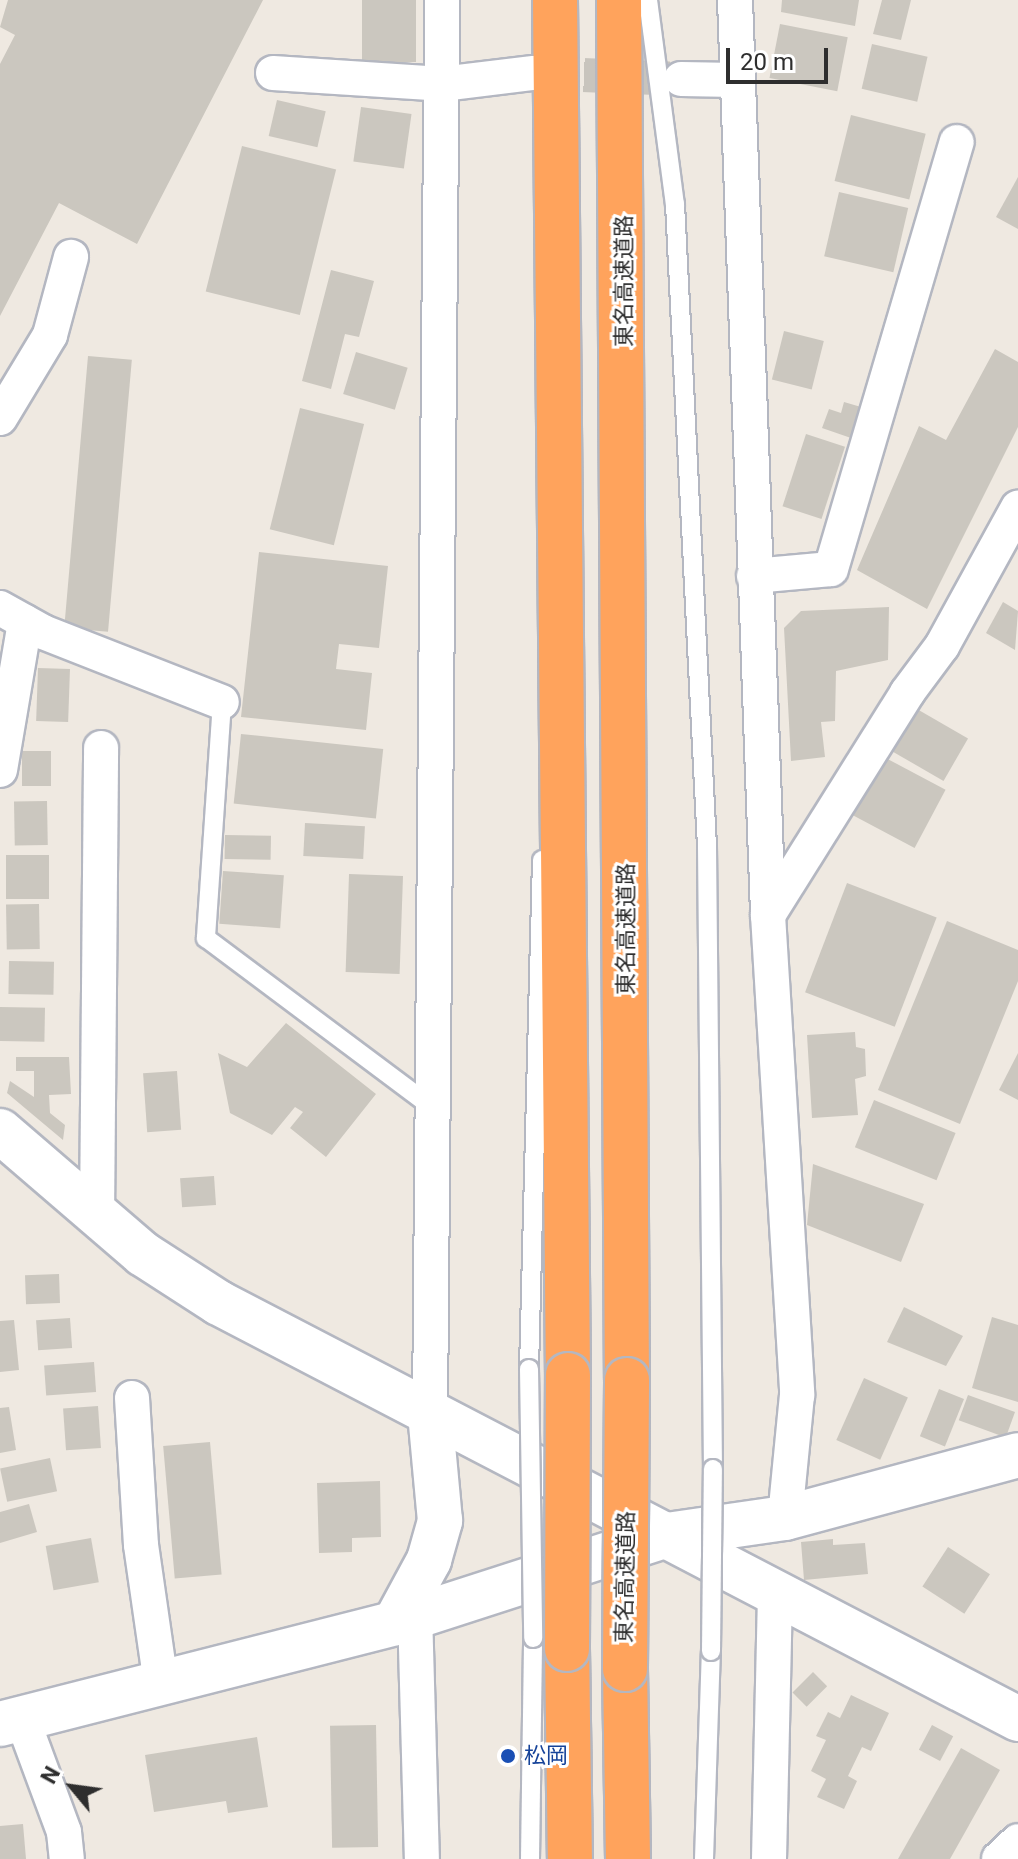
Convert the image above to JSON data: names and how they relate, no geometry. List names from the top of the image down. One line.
{"streets":{"highway":["東名高速道路"]},"places":["松岡"],"scale_bar":"20 m","north":"top left"}
